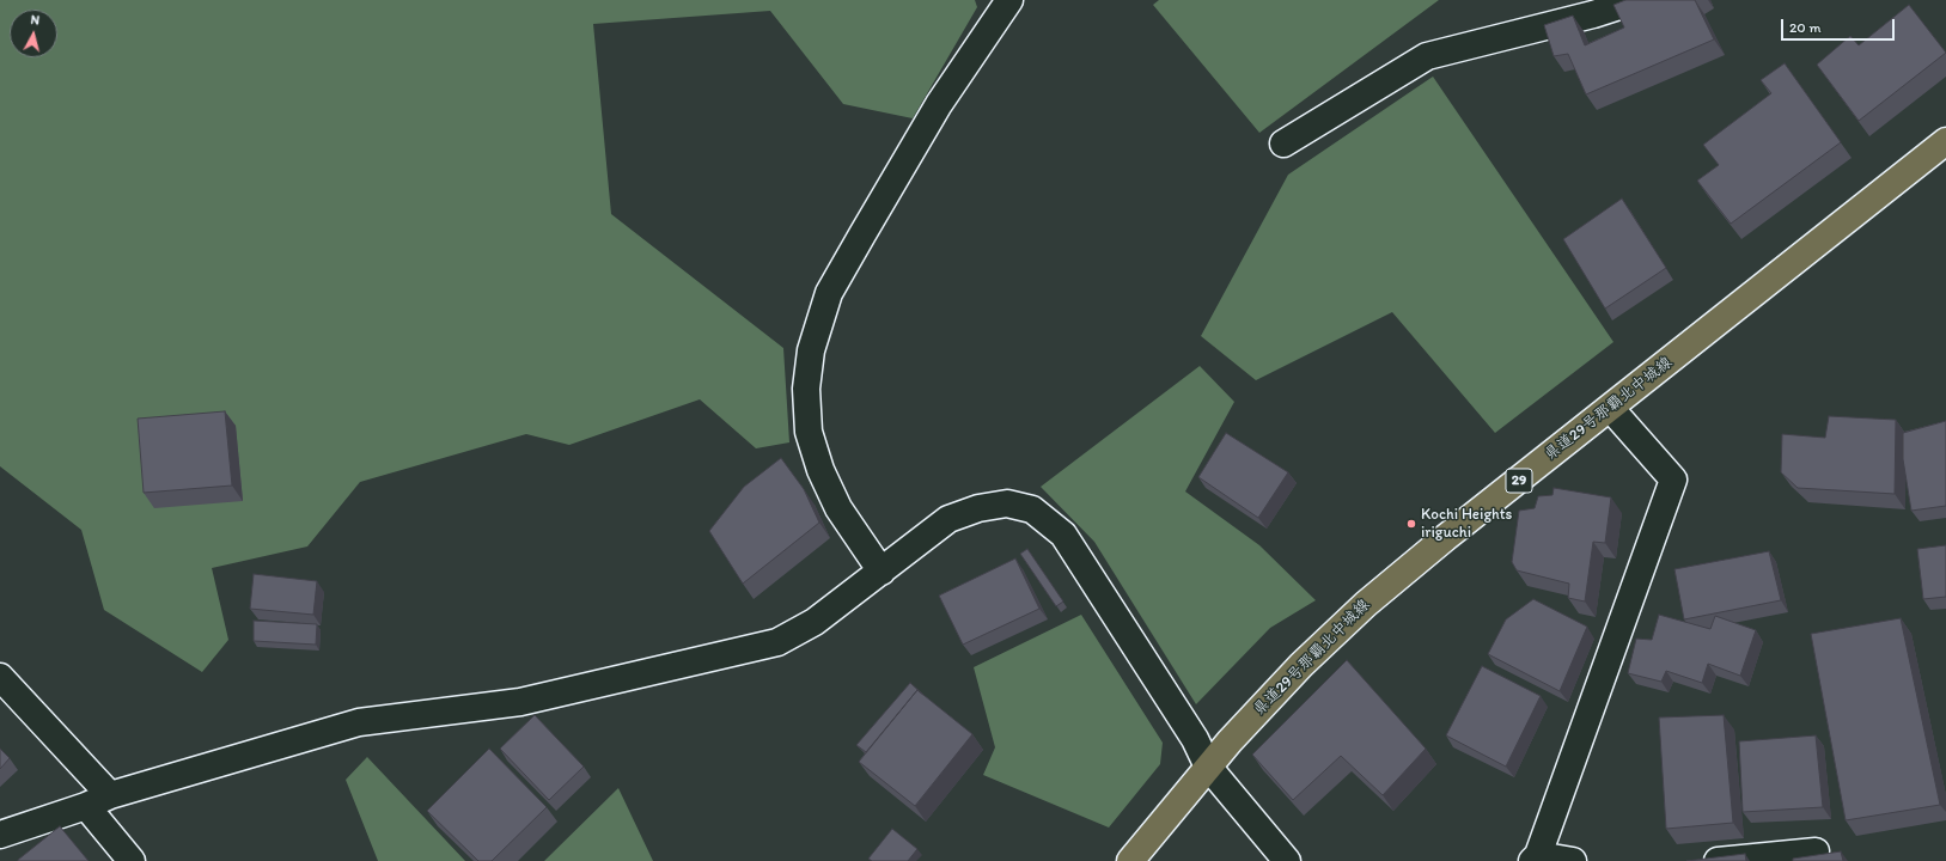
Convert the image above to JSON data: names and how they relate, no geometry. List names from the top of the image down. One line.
{"streets":{"main road":["県道29号那覇北中城線","29"]},"places":["Kochi Heights iriguchi"],"scale_bar":"20 m","north":"top"}
